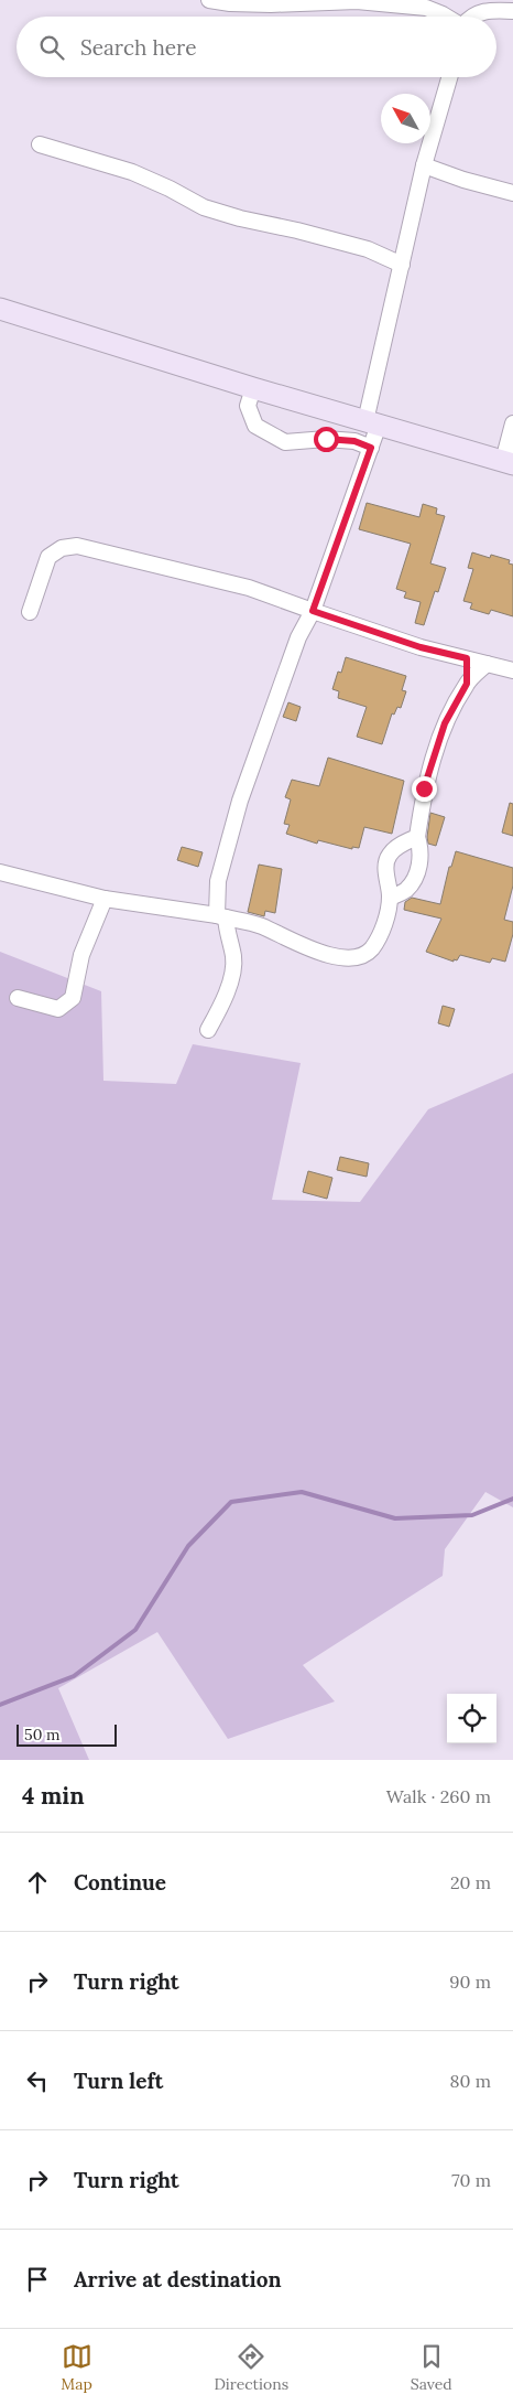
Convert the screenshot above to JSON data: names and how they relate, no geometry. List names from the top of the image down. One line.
{"scale_bar":"50 m","north":"top left","page":{"search":"Search here","scale":"50 m","heading":["4 min","Walk · 260 m"],"list":[["Continue","20 m"],["Turn right","90 m"],["Turn left","80 m"],["Turn right","70 m"],"Arrive at destination"],"nav":["Map","Directions","Saved"]}}
